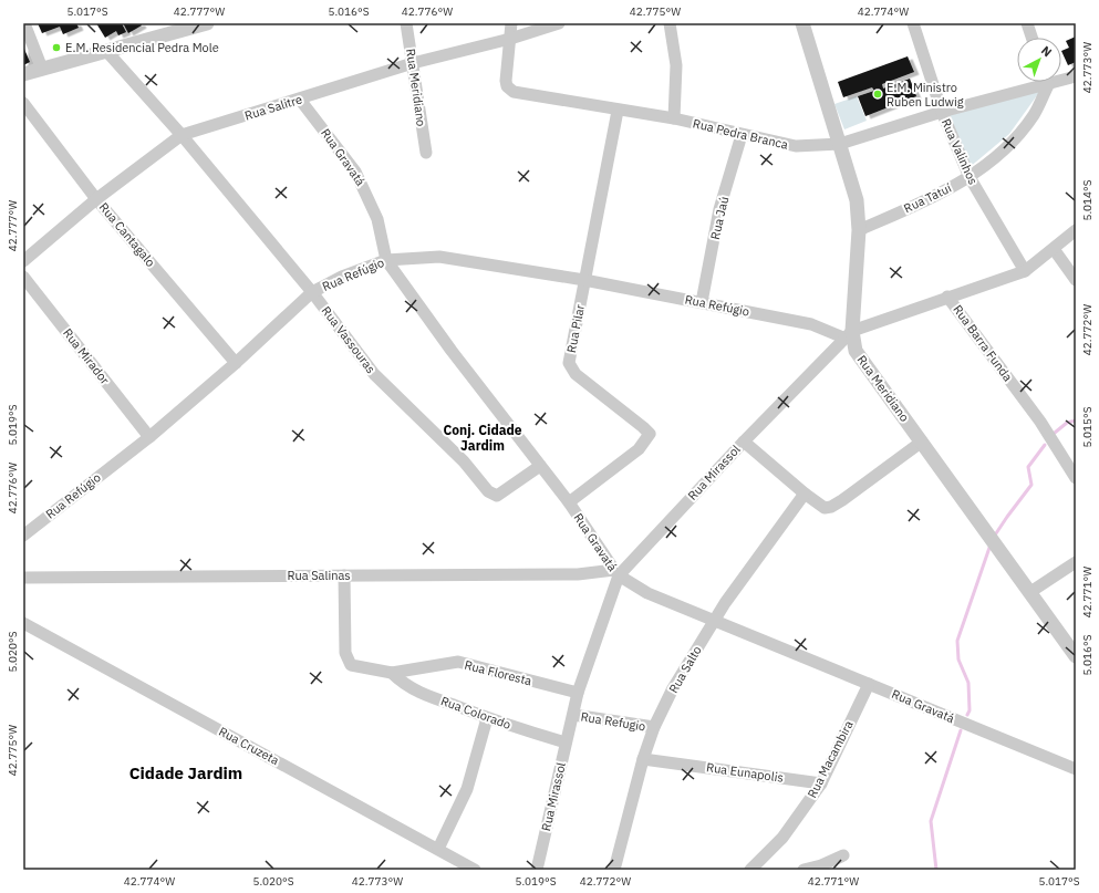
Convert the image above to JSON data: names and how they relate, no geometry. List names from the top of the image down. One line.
{"streets":{"street":["Rua Meridiano","Rua Salitre","Rua Pedra Branca","Rua Valinhos","Rua Gravatá","Rua Tatuí","Rua Jaú","Rua Cantagalo","Rua Refúgio","Rua Pilar","Rua Vassouras","Rua Barra Funda","Rua Mirador","Rua Mirassol","Rua Salinas","Rua Salto","Rua Floresta","Rua Colorado","Rua Refugio","Rua Cruzeta","Rua Macambira","Rua Eunapolis"]},"crossings":[["Rua Meridiano","Rua Salitre"],["Rua Meridiano","Rua Pedra Branca"],["Rua Meridiano","Rua Tatuí"],["Rua Meridiano","Rua Refúgio"],["Rua Meridiano","Rua Mirassol"],["Rua Salitre","Rua Pedra Branca"],["Rua Salitre","Rua Gravatá"],["Rua Salitre","Rua Cantagalo"],["Rua Salitre","Rua Vassouras"],["Rua Pedra Branca","Rua Valinhos"],["Rua Pedra Branca","Rua Jaú"],["Rua Pedra Branca","Rua Pilar"],["Rua Valinhos","Rua Tatuí"],["Rua Valinhos","Rua Mirassol"],["Rua Gravatá","Rua Refúgio"],["Rua Gravatá","Rua Pilar"],["Rua Gravatá","Rua Vassouras"],["Rua Gravatá","Rua Mirassol"],["Rua Gravatá","Rua Salinas"],["Rua Gravatá","Rua Salto"],["Rua Gravatá","Rua Macambira"],["Rua Jaú","Rua Refúgio"],["Rua Cantagalo","Rua Refúgio"],["Rua Refúgio","Rua Pilar"],["Rua Refúgio","Rua Vassouras"],["Rua Refúgio","Rua Mirador"],["Rua Refúgio","Rua Mirassol"],["Rua Barra Funda","Rua Mirassol"],["Rua Mirassol","Rua Salinas"],["Rua Mirassol","Rua Floresta"],["Rua Mirassol","Rua Colorado"],["Rua Mirassol","Rua Refugio"],["Rua Salinas","Rua Floresta"],["Rua Salto","Rua Refugio"],["Rua Salto","Rua Eunapolis"],["Rua Floresta","Rua Colorado"],["Rua Macambira","Rua Eunapolis"]],"districts":["Conj. Cidade Jardim","Cidade Jardim"],"places":["E.M. Residencial Pedra Mole","E.M. Ministro Ruben Ludwig"],"north":"top right","coordinates":["5.017°S","42.777°W","5.016°S","42.776°W","42.775°W","42.774°W","42.773°W","5.014°S","42.772°W","5.019°S","5.015°S","42.771°W","5.020°S"]}
